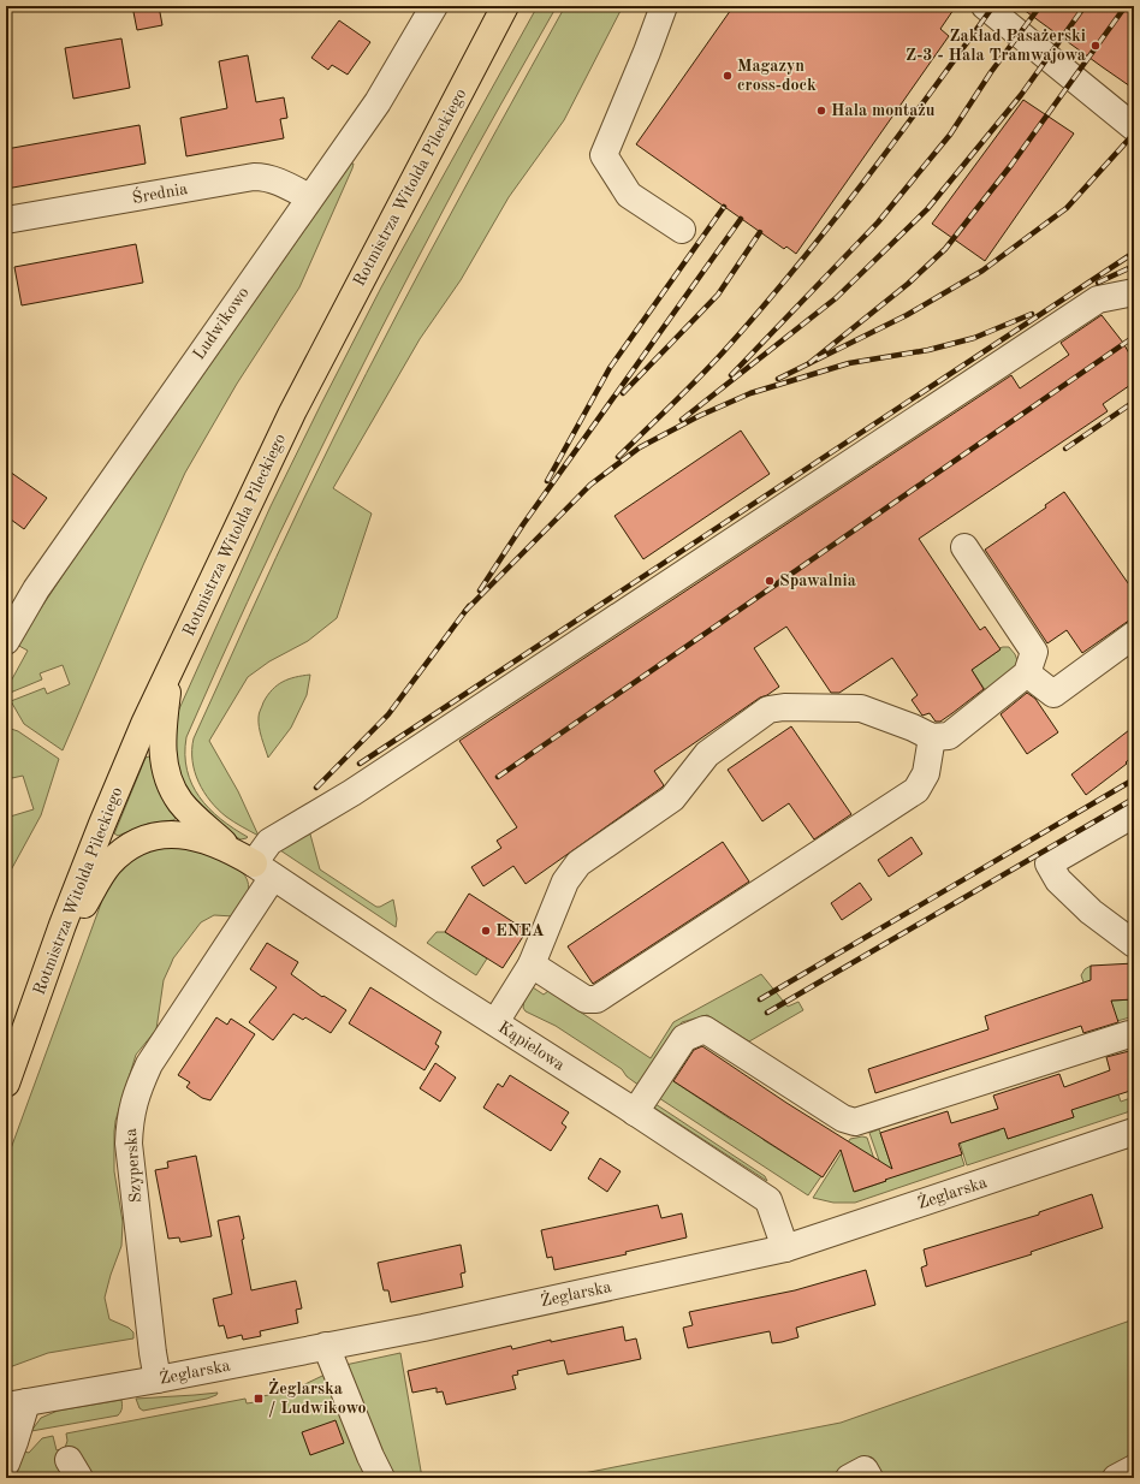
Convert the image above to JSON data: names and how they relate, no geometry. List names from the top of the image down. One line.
{"streets":{"main road":["Rotmistrza Witolda Pileckiego"],"street":["Średnia","Ludwikowo","Kąpielowa","Szyperska","Żeglarska"]},"crossings":[["Średnia","Ludwikowo"],["Kąpielowa","Szyperska"],["Kąpielowa","Żeglarska"],["Szyperska","Żeglarska"]],"places":{"other":["Zakład Pasażerski Z-3 - Hala Tramwajowa","Magazyn cross-dock","Hala montażu","Spawalnia","ENEA"],"transit":["Żeglarska / Ludwikowo"]}}
